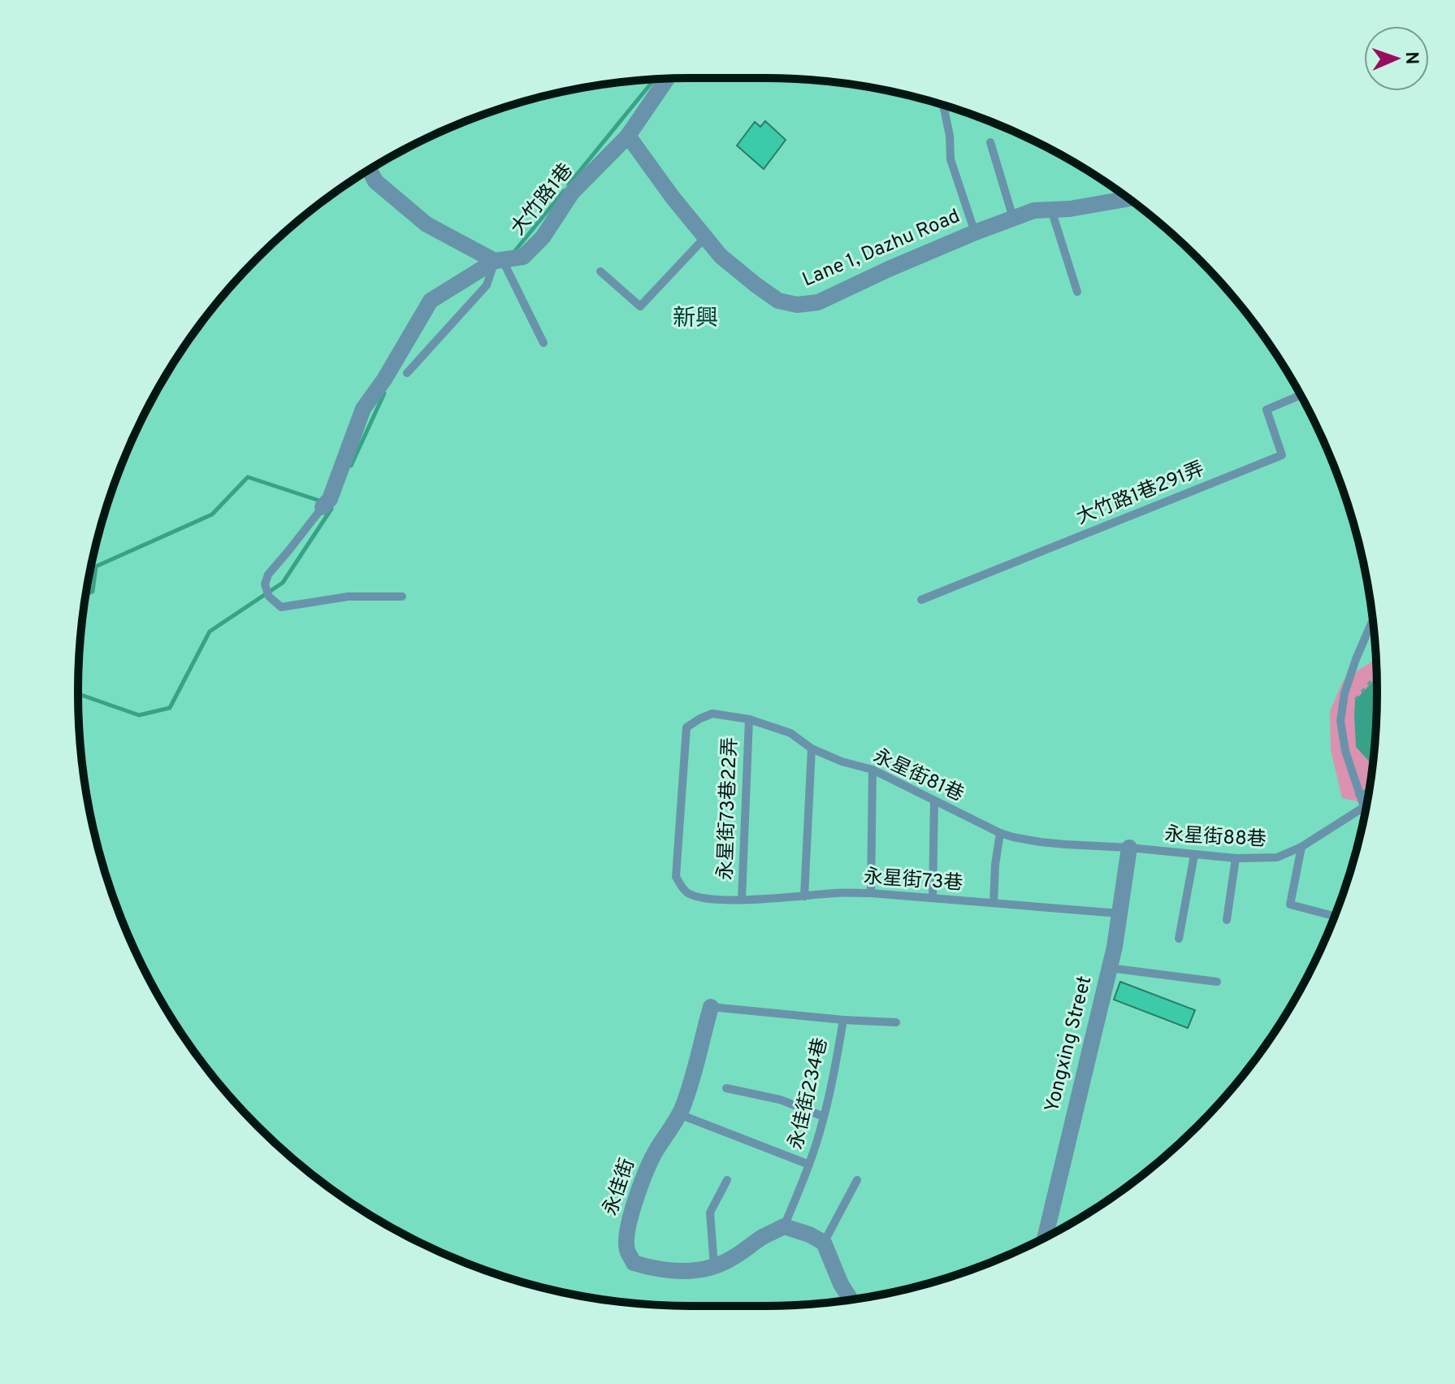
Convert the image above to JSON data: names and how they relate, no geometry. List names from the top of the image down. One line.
{"streets":{"street":["大竹路1巷","Lane 1, Dazhu Road","Yongxing Street","永佳街"],"lane":["大竹路1巷291弄","永星街81巷","永星街73巷22弄","永星街88巷","永星街73巷","永佳街234巷"]},"crossings":[["大竹路1巷","Lane 1, Dazhu Road"],["永星街81巷","永星街73巷22弄"],["永星街81巷","永星街88巷"],["永星街81巷","永星街73巷"],["永星街81巷","Yongxing Street"],["永星街73巷22弄","永星街73巷"],["永星街88巷","Yongxing Street"],["永星街73巷","Yongxing Street"],["永佳街234巷","永佳街"]],"districts":["新興"],"north":"right"}
